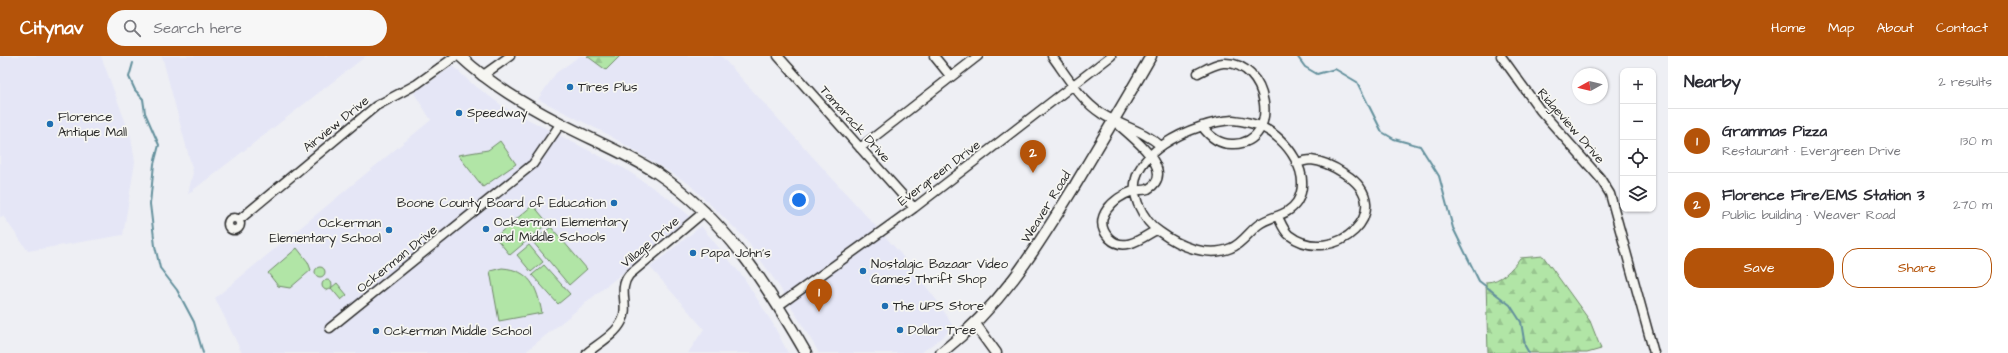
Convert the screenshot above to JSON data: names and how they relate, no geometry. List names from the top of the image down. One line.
{"streets":{"main road":["Weaver Road"],"street":["Airview Drive","Tamarack Drive","Ridgeview Drive","Evergreen Drive","Village Drive","Ockerman Drive"]},"crossings":[["Tamarack Drive","Evergreen Drive"]],"places":["Tires Plus","Speedway","Florence Antique Mall","Boone County Board of Education","Ockerman Elementary and Middle Schools","Ockerman Elementary School","Papa John's","Nostalgic Bazaar Video Games Thrift Shop","The UPS Store","Dollar Tree","Ockerman Middle School"],"north":"left","page":{"header":"Citynav","search":"Search here","nav":["Home","Map","About","Contact"],"heading":["Nearby","2 results"],"map_buttons":["+","−"],"list":[{"mark":"1","name":"Grammas Pizza","note":"Restaurant · Evergreen Drive","value":"130 m"},{"mark":"2","name":"Florence Fire/EMS Station 3","note":"Public building · Weaver Road","value":"270 m"}],"pins":["2","1"],"buttons":["Save","Share"]}}
